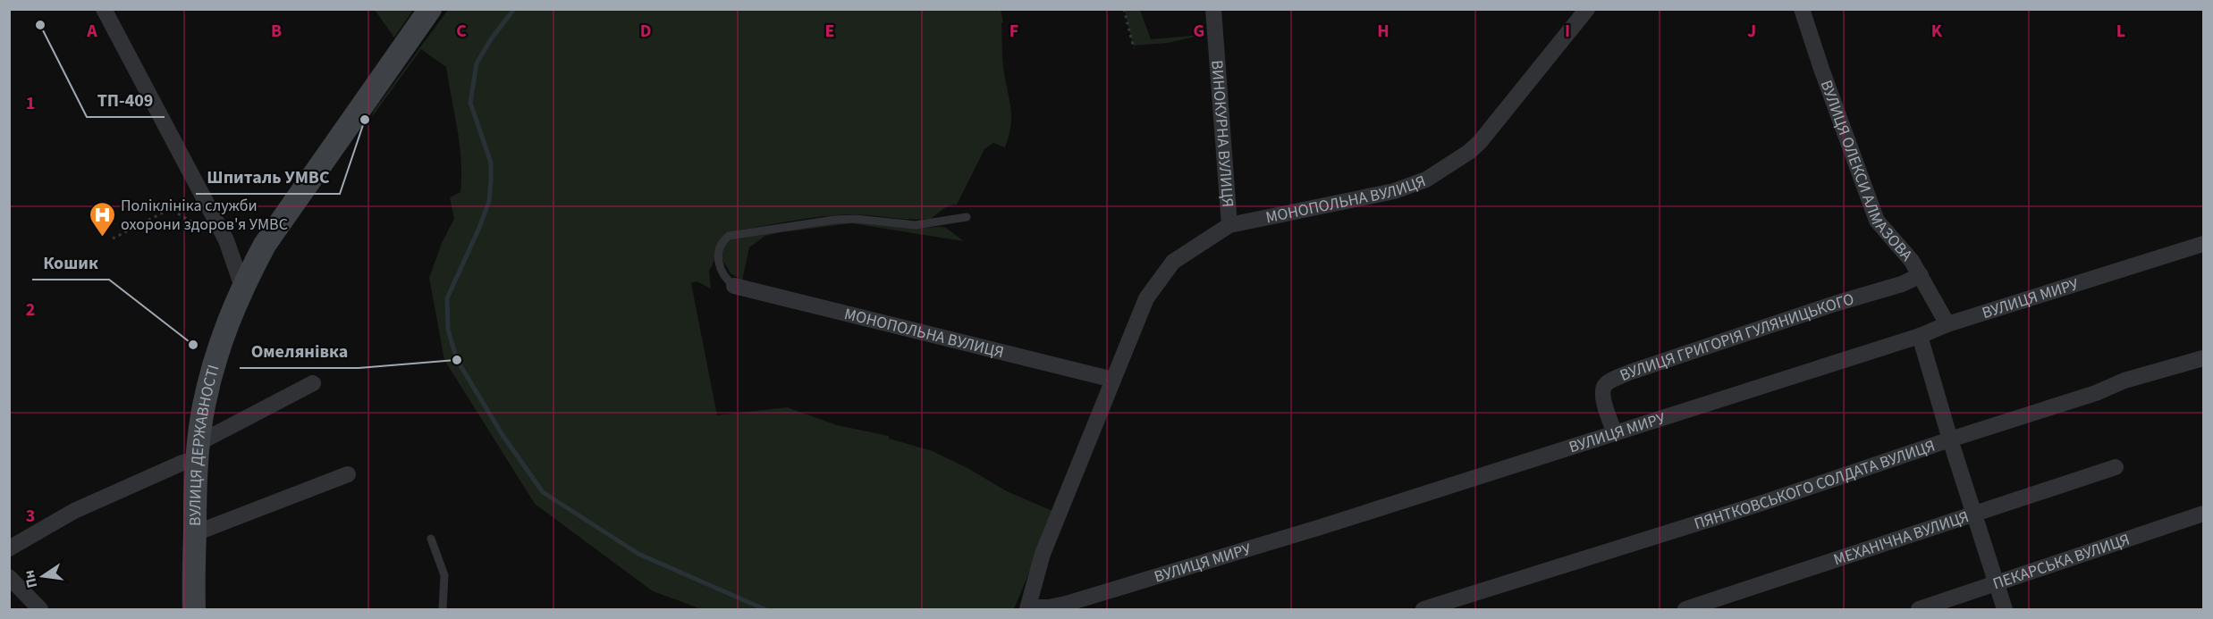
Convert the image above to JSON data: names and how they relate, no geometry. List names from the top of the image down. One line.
{"streets":{"street":["ВИНОКУРНА ВУЛИЦЯ","ВУЛИЦЯ ОЛЕКСИ АЛМАЗОВА","МОНОПОЛЬНА ВУЛИЦЯ","ВУЛИЦЯ МИРУ","ВУЛИЦЯ ГРИГОРІЯ ГУЛЯНИЦЬКОГО","ВУЛИЦЯ ДЕРЖАВНОСТІ","ПЯНТКОВСЬКОГО СОЛДАТА ВУЛИЦЯ","МЕХАНІЧНА ВУЛИЦЯ","ПЕКАРСЬКА ВУЛИЦЯ"]},"crossings":[["ВИНОКУРНА ВУЛИЦЯ","МОНОПОЛЬНА ВУЛИЦЯ"],["ВУЛИЦЯ ОЛЕКСИ АЛМАЗОВА","ВУЛИЦЯ МИРУ"],["ВУЛИЦЯ ОЛЕКСИ АЛМАЗОВА","ВУЛИЦЯ ГРИГОРІЯ ГУЛЯНИЦЬКОГО"],["МОНОПОЛЬНА ВУЛИЦЯ","ВУЛИЦЯ МИРУ"],["ВУЛИЦЯ МИРУ","ВУЛИЦЯ ГРИГОРІЯ ГУЛЯНИЦЬКОГО"]],"places":{"other":["ТП-409","Шпиталь УМВС","Кошик","Омелянівка"],"hospital":["Поліклініка служби охорони здоров'я УМВС"]},"north":"left","grid":{"columns":["A","B","C","D","E","F","G","H","I","J","K","L"],"rows":["1","2","3"]}}
